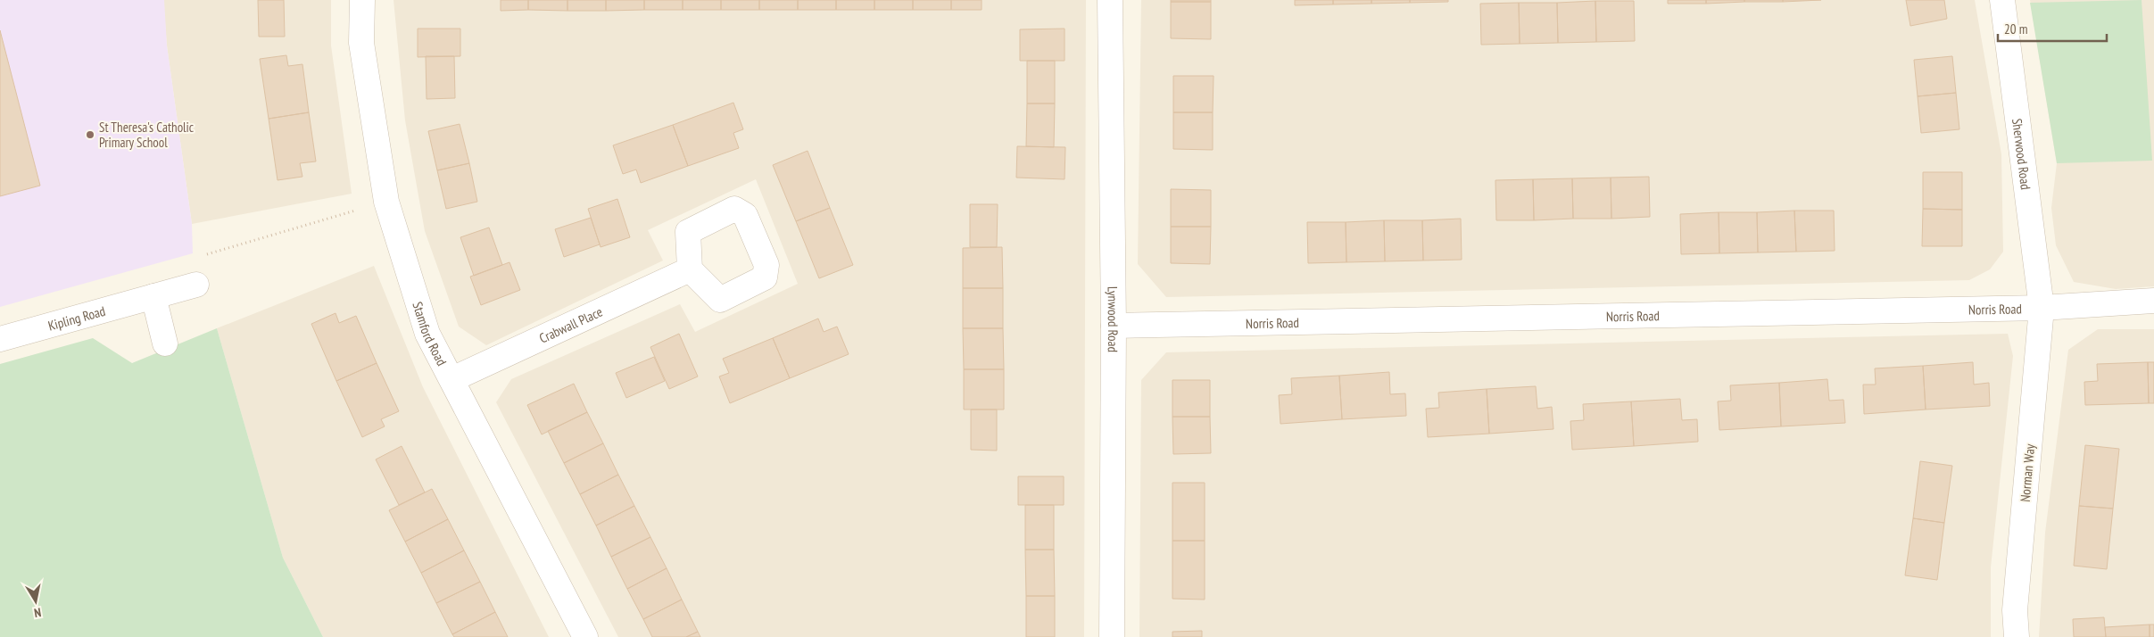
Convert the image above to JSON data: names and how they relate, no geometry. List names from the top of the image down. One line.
{"streets":{"street":["Sherwood Road","Norris Road","Kipling Road","Lynwood Road","Crabwall Place","Stamford Road","Norman Way"]},"crossings":[["Sherwood Road","Norris Road"],["Sherwood Road","Norman Way"],["Norris Road","Lynwood Road"],["Norris Road","Norman Way"],["Crabwall Place","Stamford Road"]],"places":["St Theresa's Catholic Primary School"],"scale_bar":"20 m","north":"bottom"}
